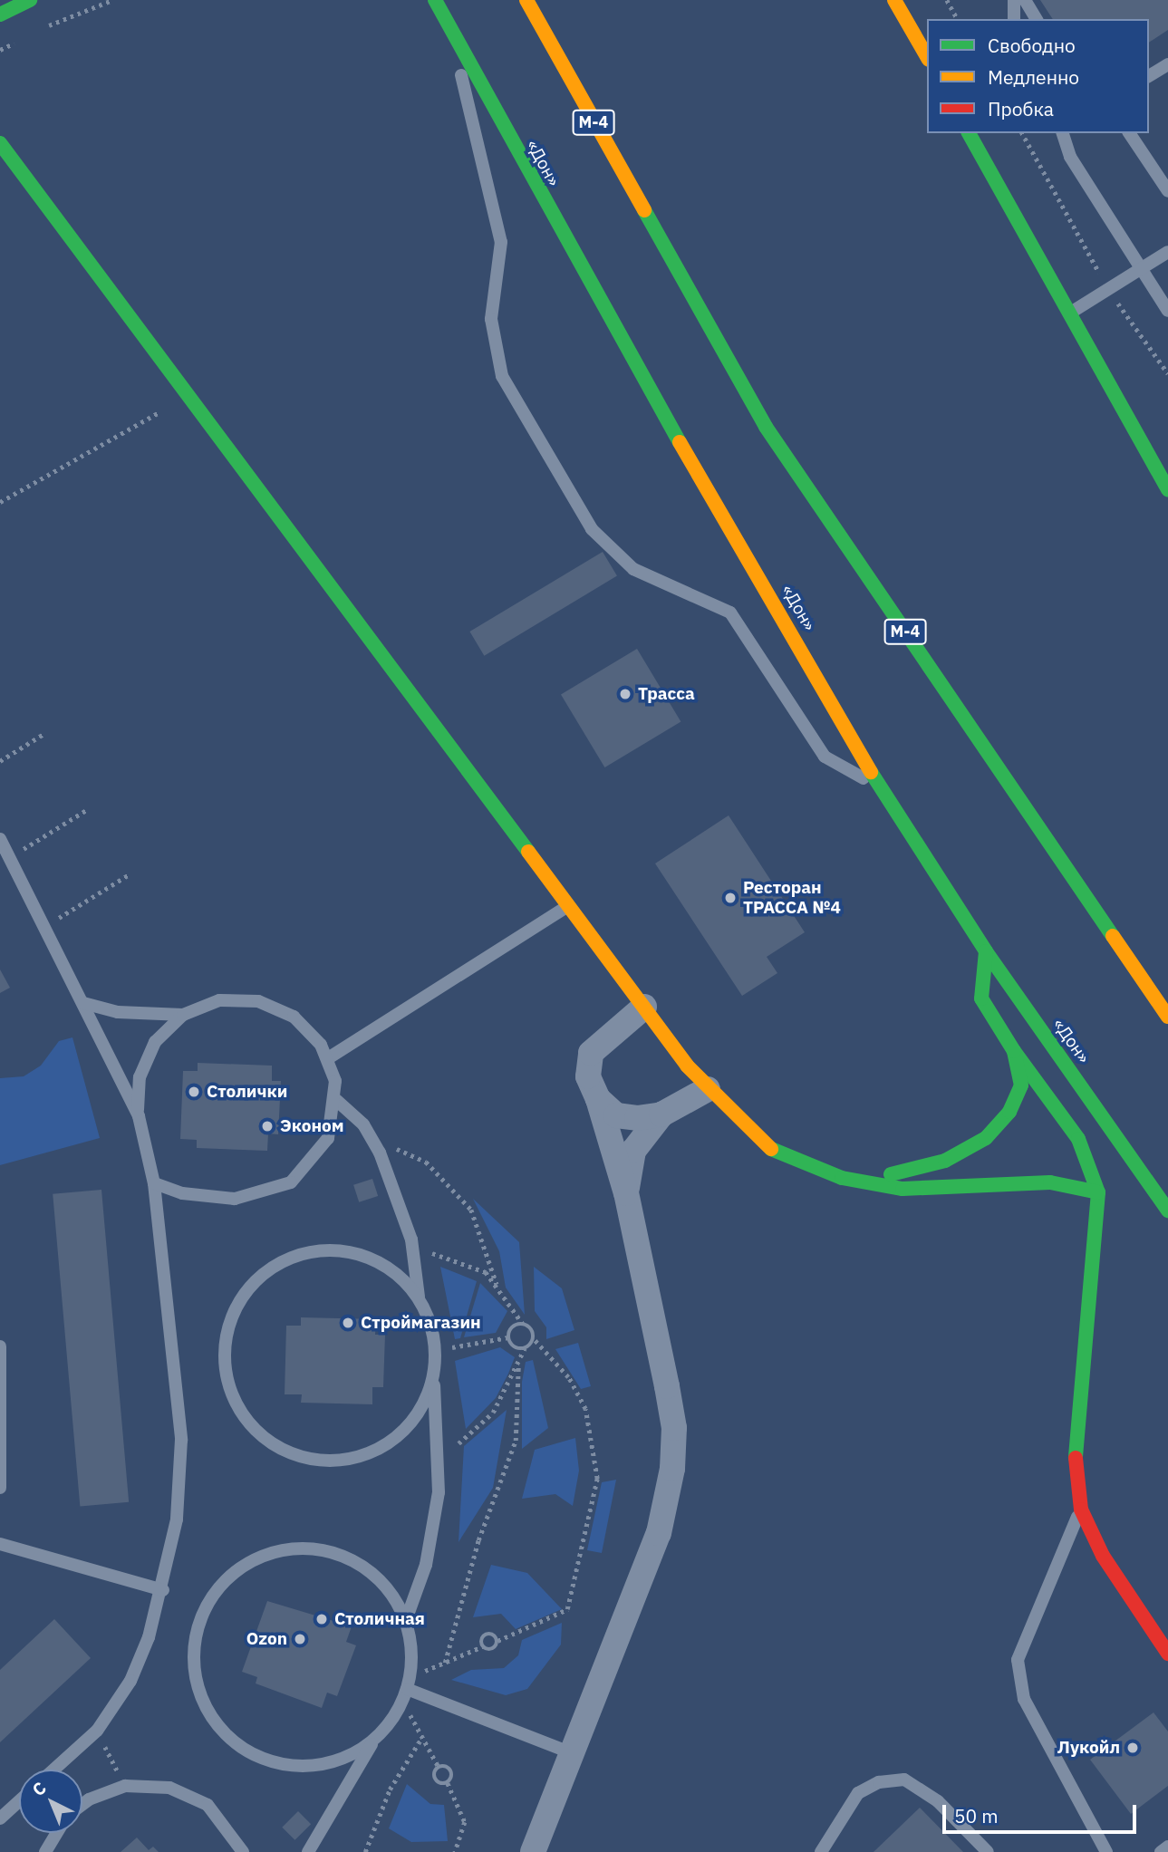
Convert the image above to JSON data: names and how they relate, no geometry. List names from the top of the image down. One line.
{"streets":{"main road":["М-4","«Дон»"]},"places":["Трасса","Ресторан ТРАССА №4","Столички","Эконом","Строймагазин","Столичная","Ozon","Лукойл"],"legend":["Свободно","Медленно","Пробка"],"scale_bar":"50 m","north":"top left"}
